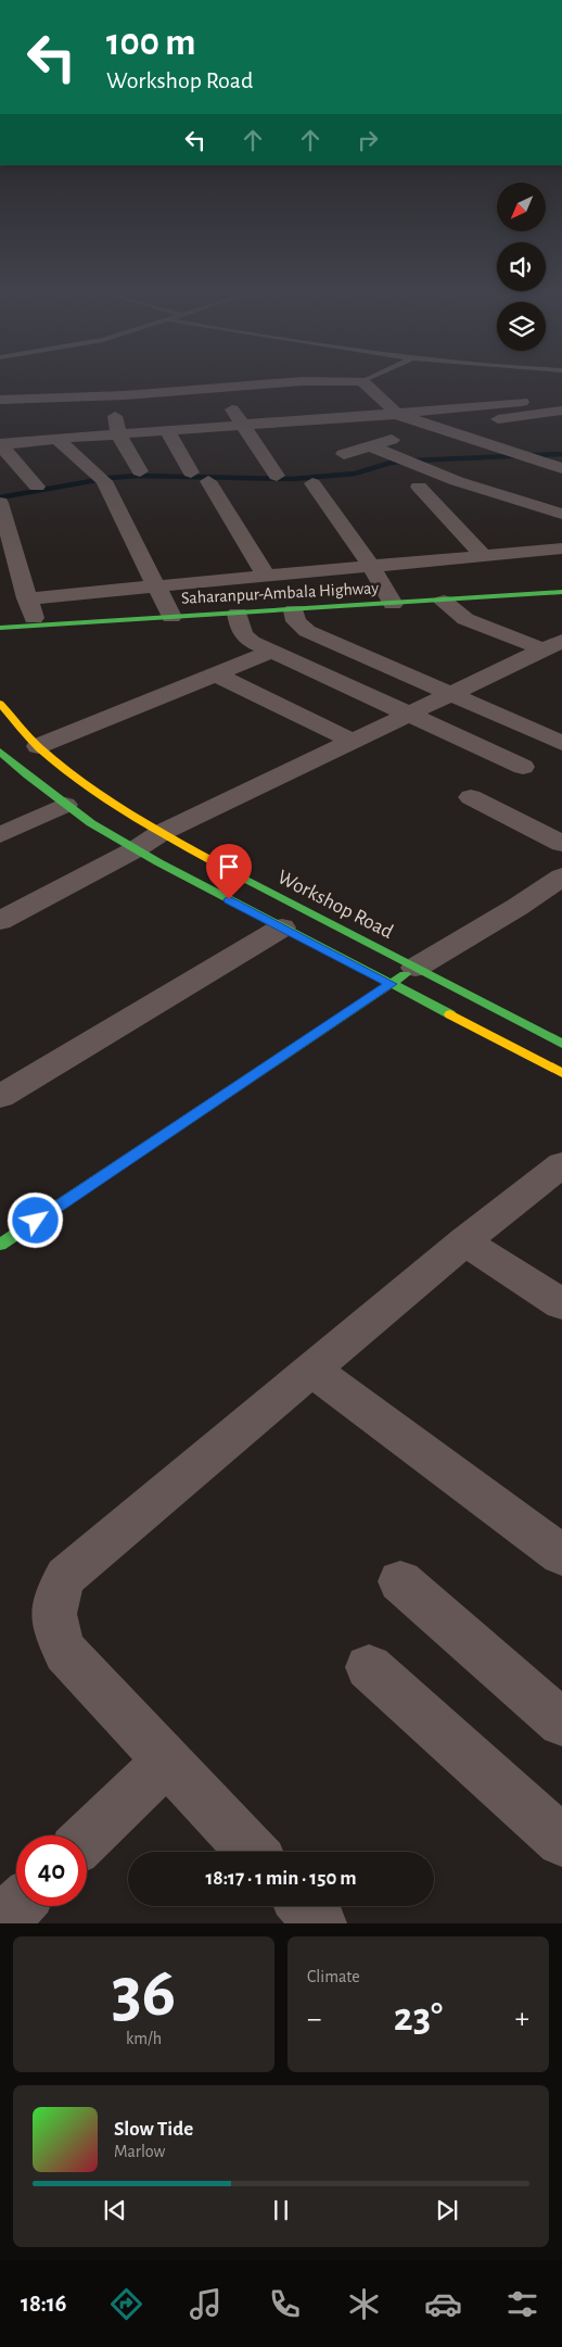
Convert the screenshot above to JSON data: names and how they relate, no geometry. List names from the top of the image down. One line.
{"streets":{"main road":["Saharanpur-Ambala Highway","Workshop Road"]},"north":"bottom left","page":{"turn":["100 m","Workshop Road"],"limit":"40","trip":"18:17 · 1 min · 150 m","tile":[["36","km/h"],"Climate"],"heat":["−","23°","+"],"song":["Slow Tide","Marlow"],"tabs":"18:16"}}
